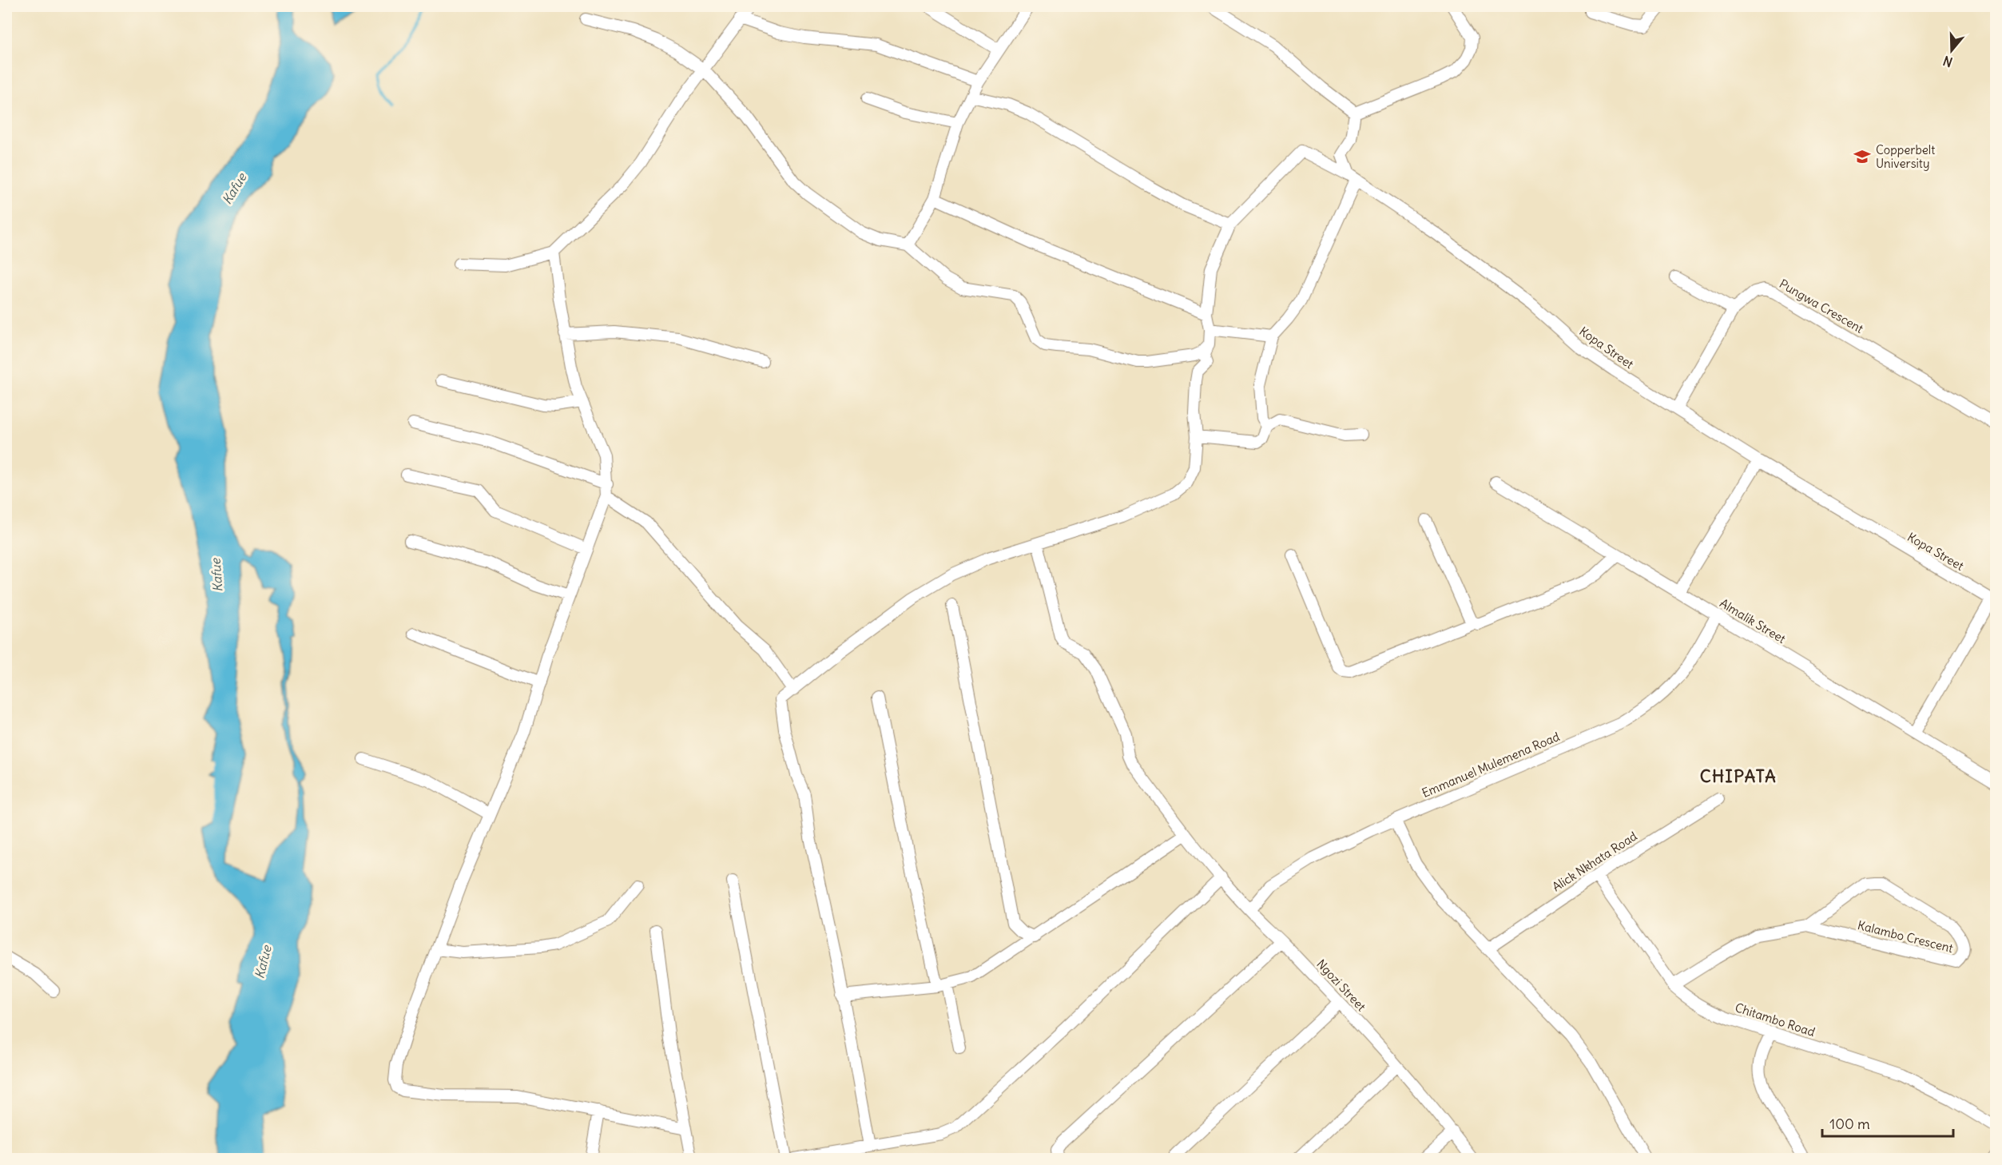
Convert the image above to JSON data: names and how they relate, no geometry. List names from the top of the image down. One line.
{"streets":{"street":["Pungwa Crescent","Kopa Street","Almalik Street","Emmanuel Mulemena Road","Alick Nkhata Road","Kalambo Crescent","Ngozi Street","Chitambo Road"]},"crossings":[["Pungwa Crescent","Kopa Street"],["Almalik Street","Emmanuel Mulemena Road"],["Emmanuel Mulemena Road","Ngozi Street"],["Alick Nkhata Road","Chitambo Road"],["Kalambo Crescent","Chitambo Road"]],"districts":["CHIPATA"],"water":["Kafue"],"places":{"school or university":["Copperbelt University"]},"scale_bar":"100 m","north":"bottom"}
